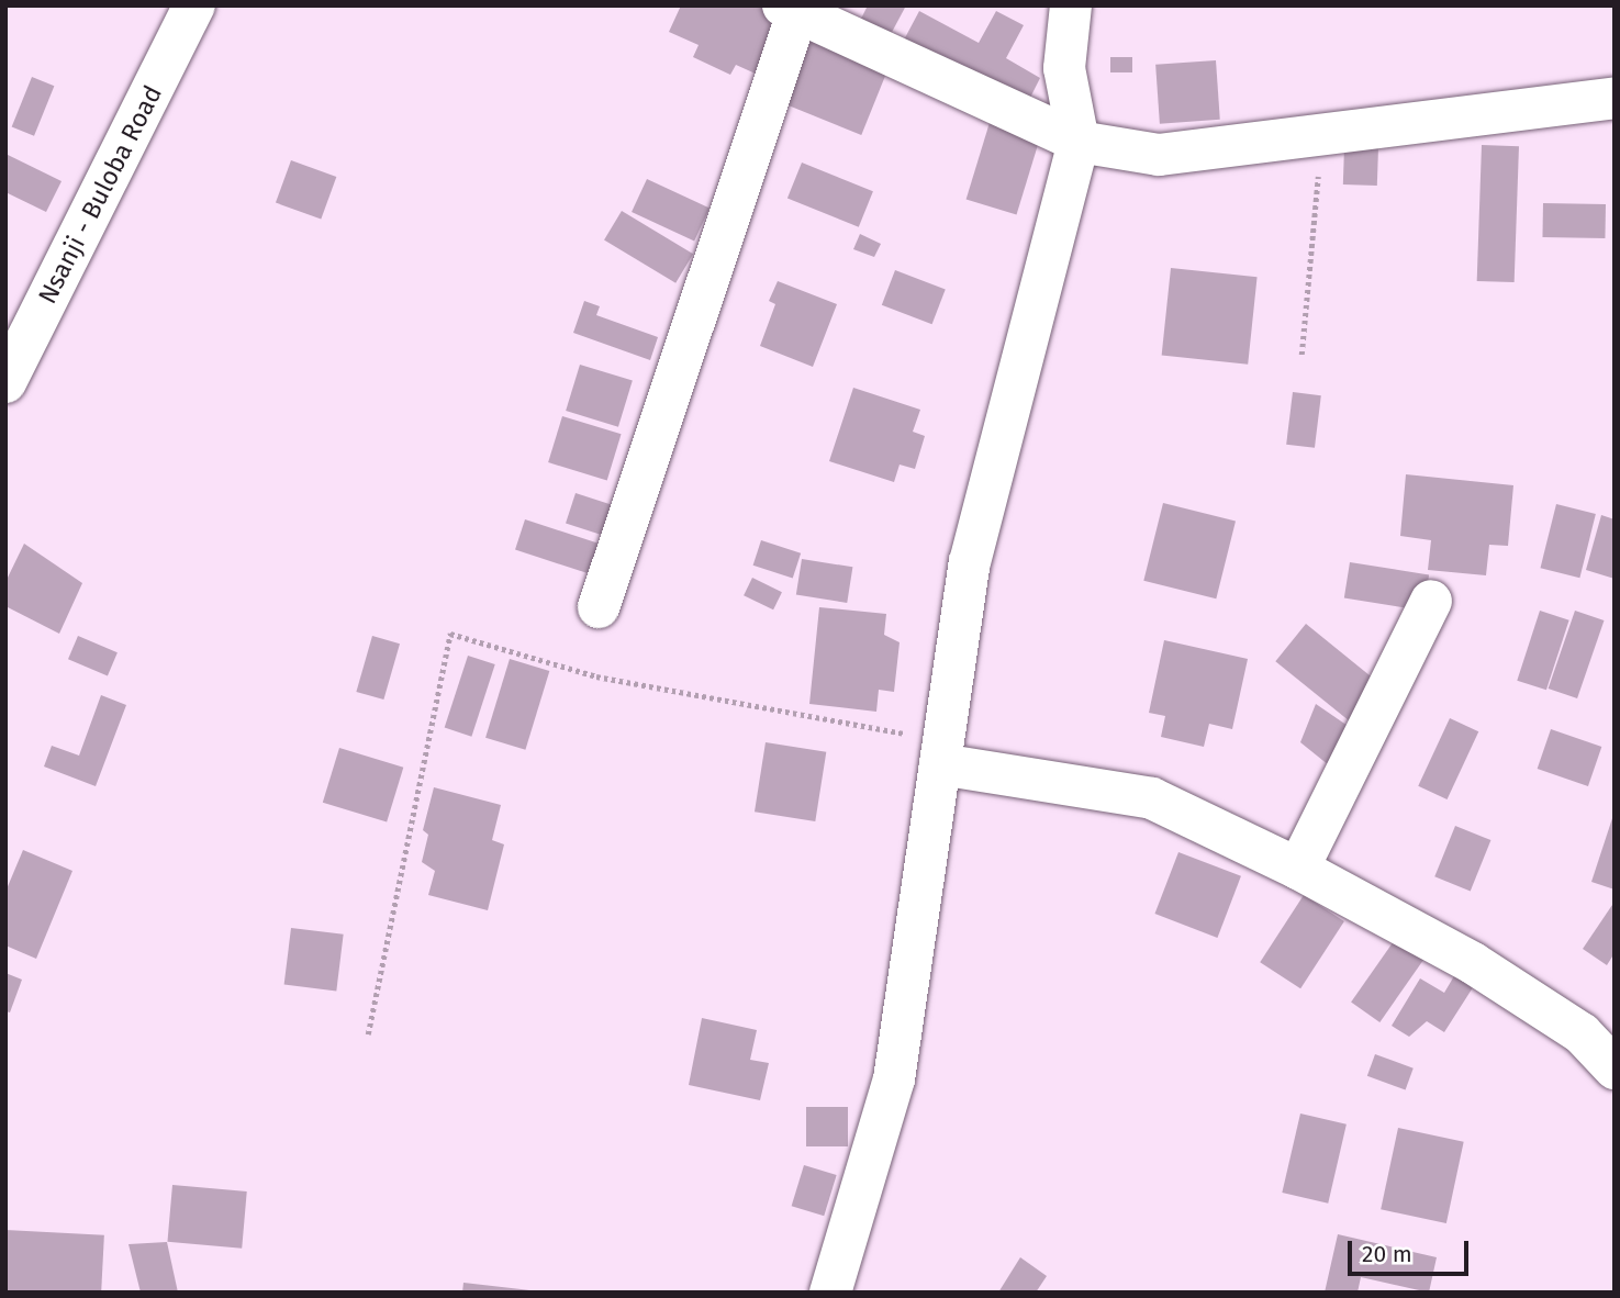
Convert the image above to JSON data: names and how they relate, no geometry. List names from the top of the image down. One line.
{"streets":{"street":["Nsanji - Buloba Road"]},"scale_bar":"20 m"}
